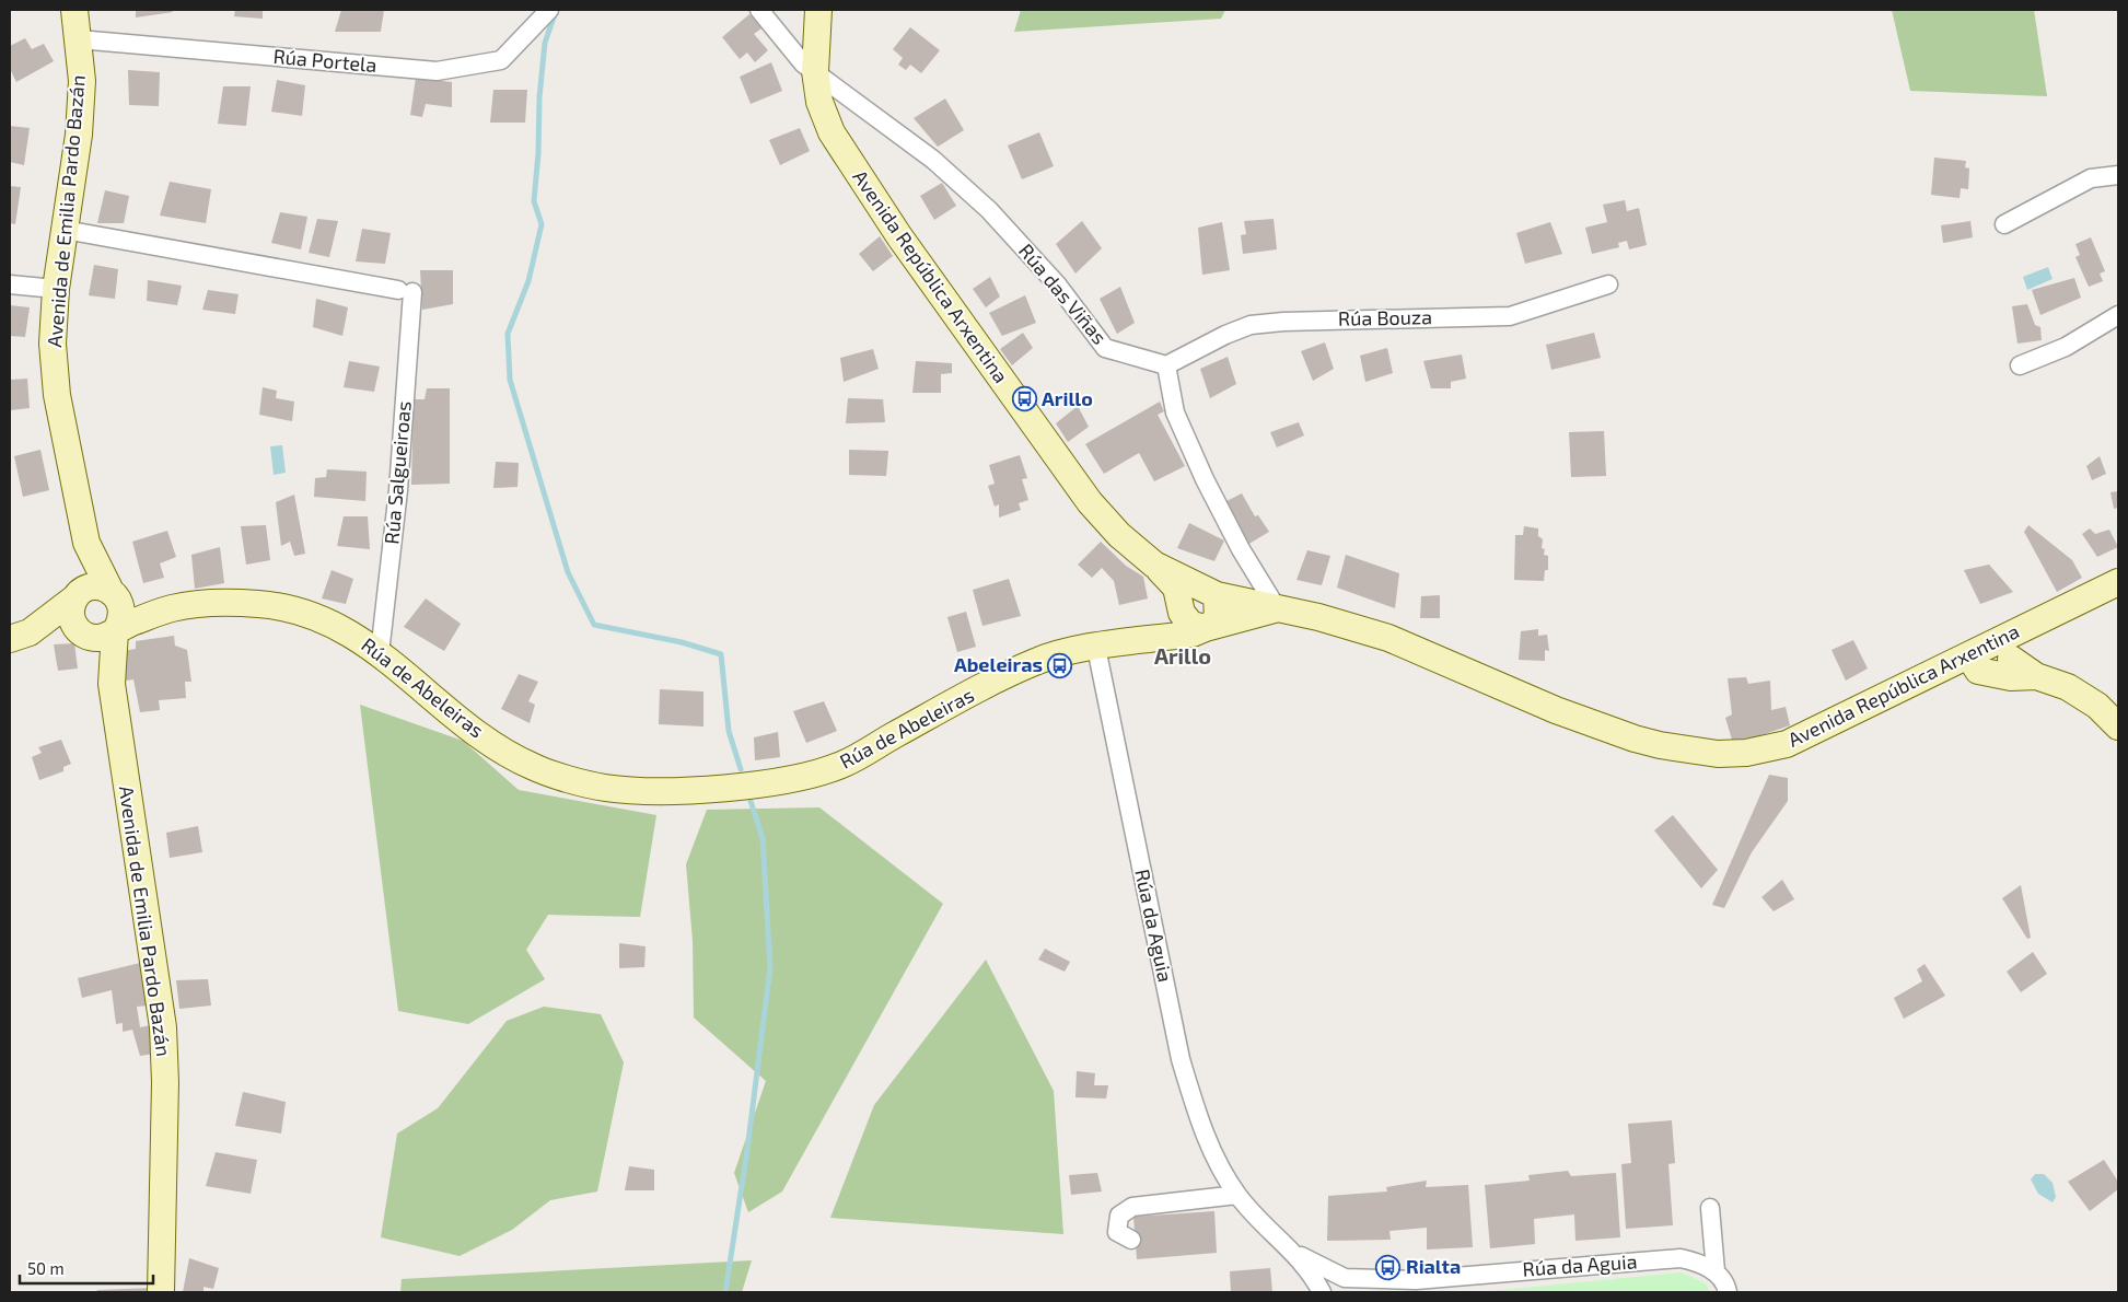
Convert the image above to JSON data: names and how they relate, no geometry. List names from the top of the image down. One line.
{"streets":{"street":["Rúa Portela","Avenida de Emilia Pardo Bazán","Avenida República Arxentina","Rúa das Viñas","Rúa Bouza","Rúa Salgueiroas","Rúa de Abeleiras","Rúa da Aguia"]},"crossings":[["Rúa Portela","Avenida de Emilia Pardo Bazán"],["Avenida de Emilia Pardo Bazán","Rúa Salgueiroas"],["Avenida de Emilia Pardo Bazán","Rúa de Abeleiras"],["Avenida República Arxentina","Rúa das Viñas"],["Avenida República Arxentina","Rúa de Abeleiras"],["Rúa das Viñas","Rúa Bouza"],["Rúa Salgueiroas","Rúa de Abeleiras"],["Rúa de Abeleiras","Rúa da Aguia"]],"districts":["Arillo"],"places":{"bus stop":["Arillo","Abeleiras","Rialta"]},"scale_bar":"50 m"}
